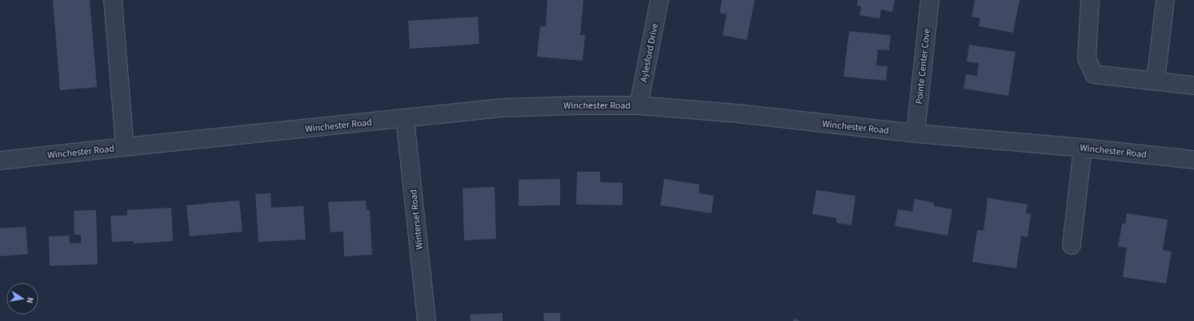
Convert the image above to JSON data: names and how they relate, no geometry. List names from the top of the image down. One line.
{"streets":{"street":["Aylesford Drive","Pointe Center Cove","Winchester Road","Winterset Road"]},"crossings":[["Aylesford Drive","Winchester Road"],["Pointe Center Cove","Winchester Road"],["Winchester Road","Winterset Road"]],"north":"right"}
